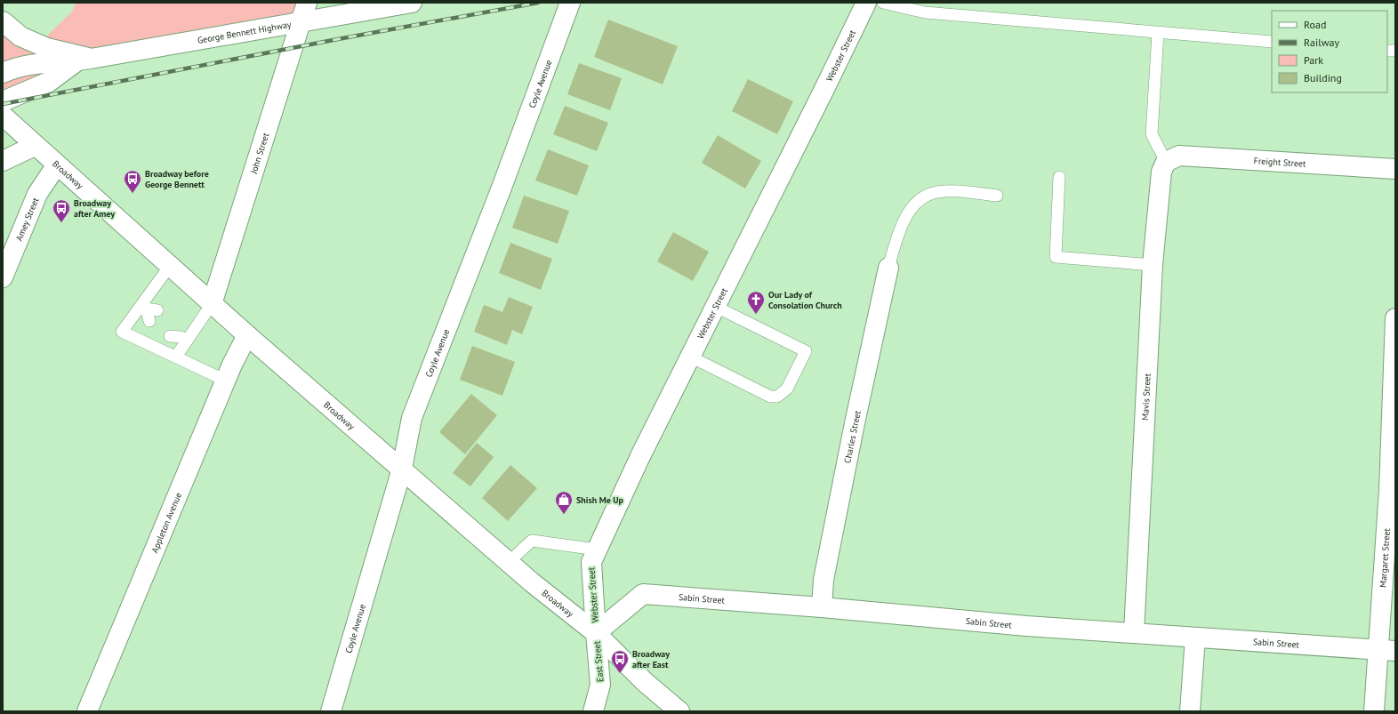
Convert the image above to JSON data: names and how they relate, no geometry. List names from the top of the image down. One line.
{"streets":{"street":["George Bennett Highway","Webster Street","Coyle Avenue","John Street","Freight Street","Broadway","Amey Street","Mavis Street","Charles Street","Appleton Avenue","Margaret Street","Sabin Street","East Street"]},"crossings":[["George Bennett Highway","John Street"],["Webster Street","Broadway"],["Webster Street","Sabin Street"],["Webster Street","East Street"],["Coyle Avenue","Broadway"],["John Street","Broadway"],["Freight Street","Mavis Street"],["Broadway","Amey Street"],["Broadway","Appleton Avenue"],["Broadway","Sabin Street"],["Broadway","East Street"],["Mavis Street","Sabin Street"],["Charles Street","Sabin Street"],["Margaret Street","Sabin Street"],["Sabin Street","East Street"]],"places":{"bus stop":["Broadway before George Bennett","Broadway after Amey","Broadway after East"],"church":["Our Lady of Consolation Church"],"shop":["Shish Me Up"]},"legend":["Road","Railway","Park","Building"]}
